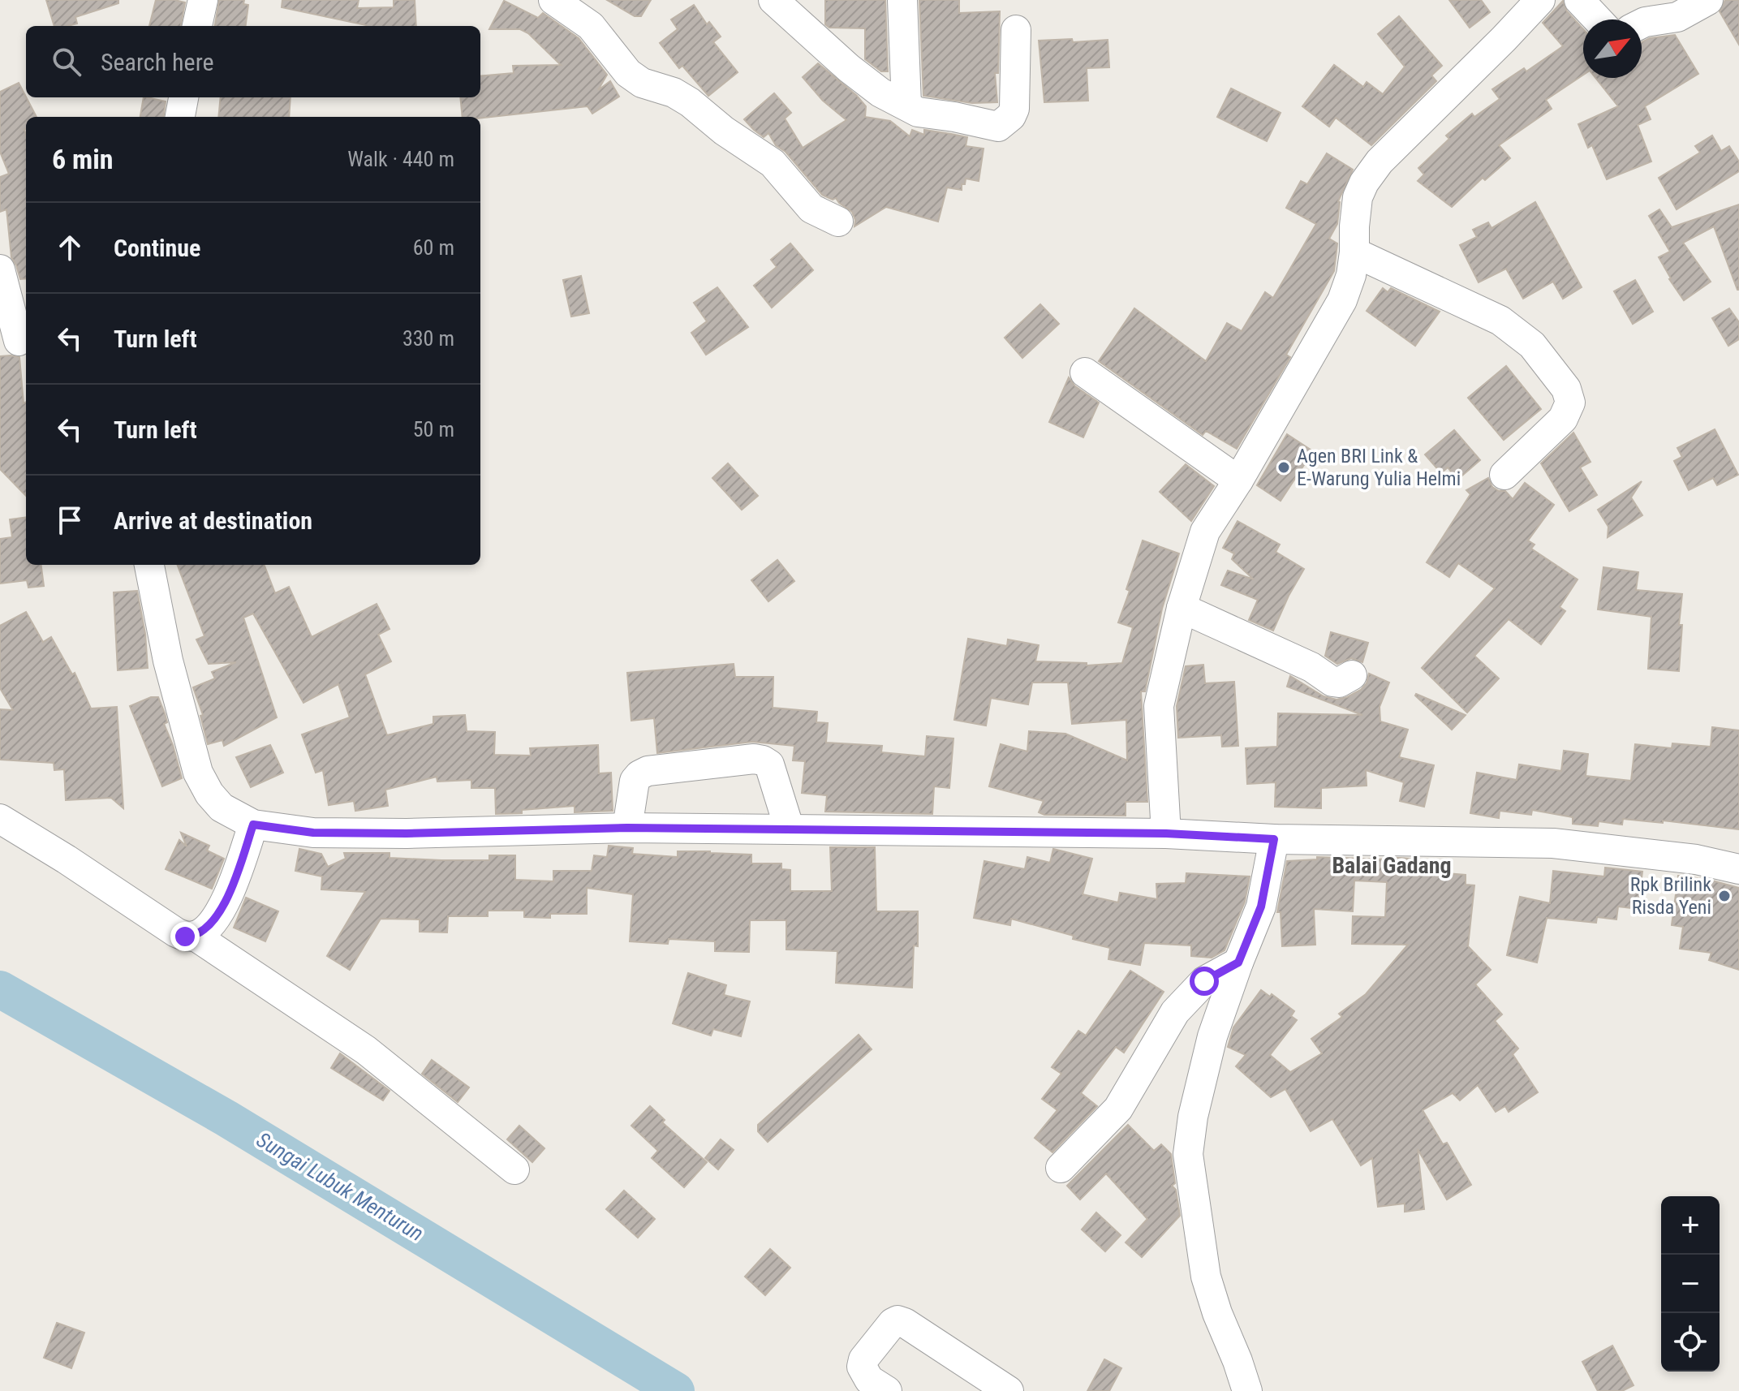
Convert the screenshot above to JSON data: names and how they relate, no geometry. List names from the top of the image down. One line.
{"districts":["Balai Gadang"],"water":["Sungai Lubuk Menturun"],"places":["Agen BRI Link & E-Warung Yulia Helmi","Rpk Brilink Risda Yeni"],"north":"top right","page":{"search":"Search here","heading":["6 min","Walk · 440 m"],"list":[["Continue","60 m"],["Turn left","330 m"],["Turn left","50 m"],"Arrive at destination"],"map_buttons":["+","−"]}}
